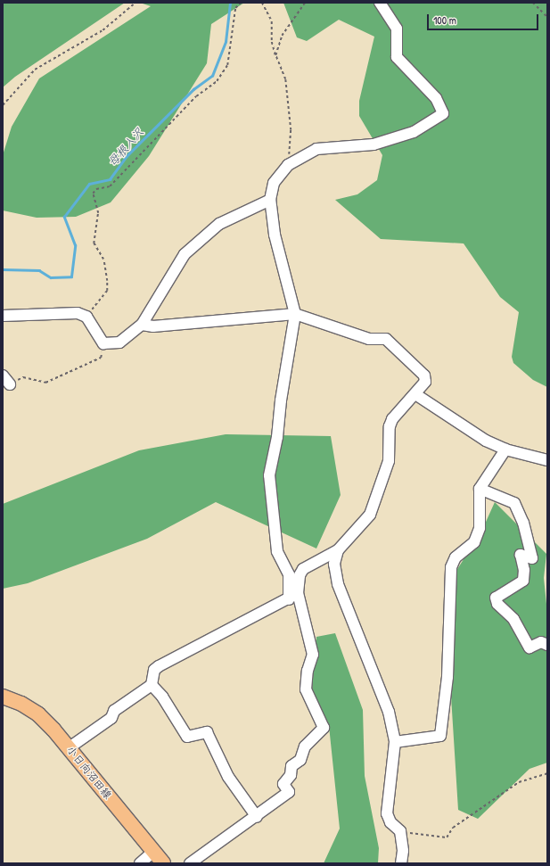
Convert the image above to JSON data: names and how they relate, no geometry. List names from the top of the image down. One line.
{"streets":{"main road":["小日向沼田線"]},"water":["母根入沢"],"scale_bar":"100 m"}
